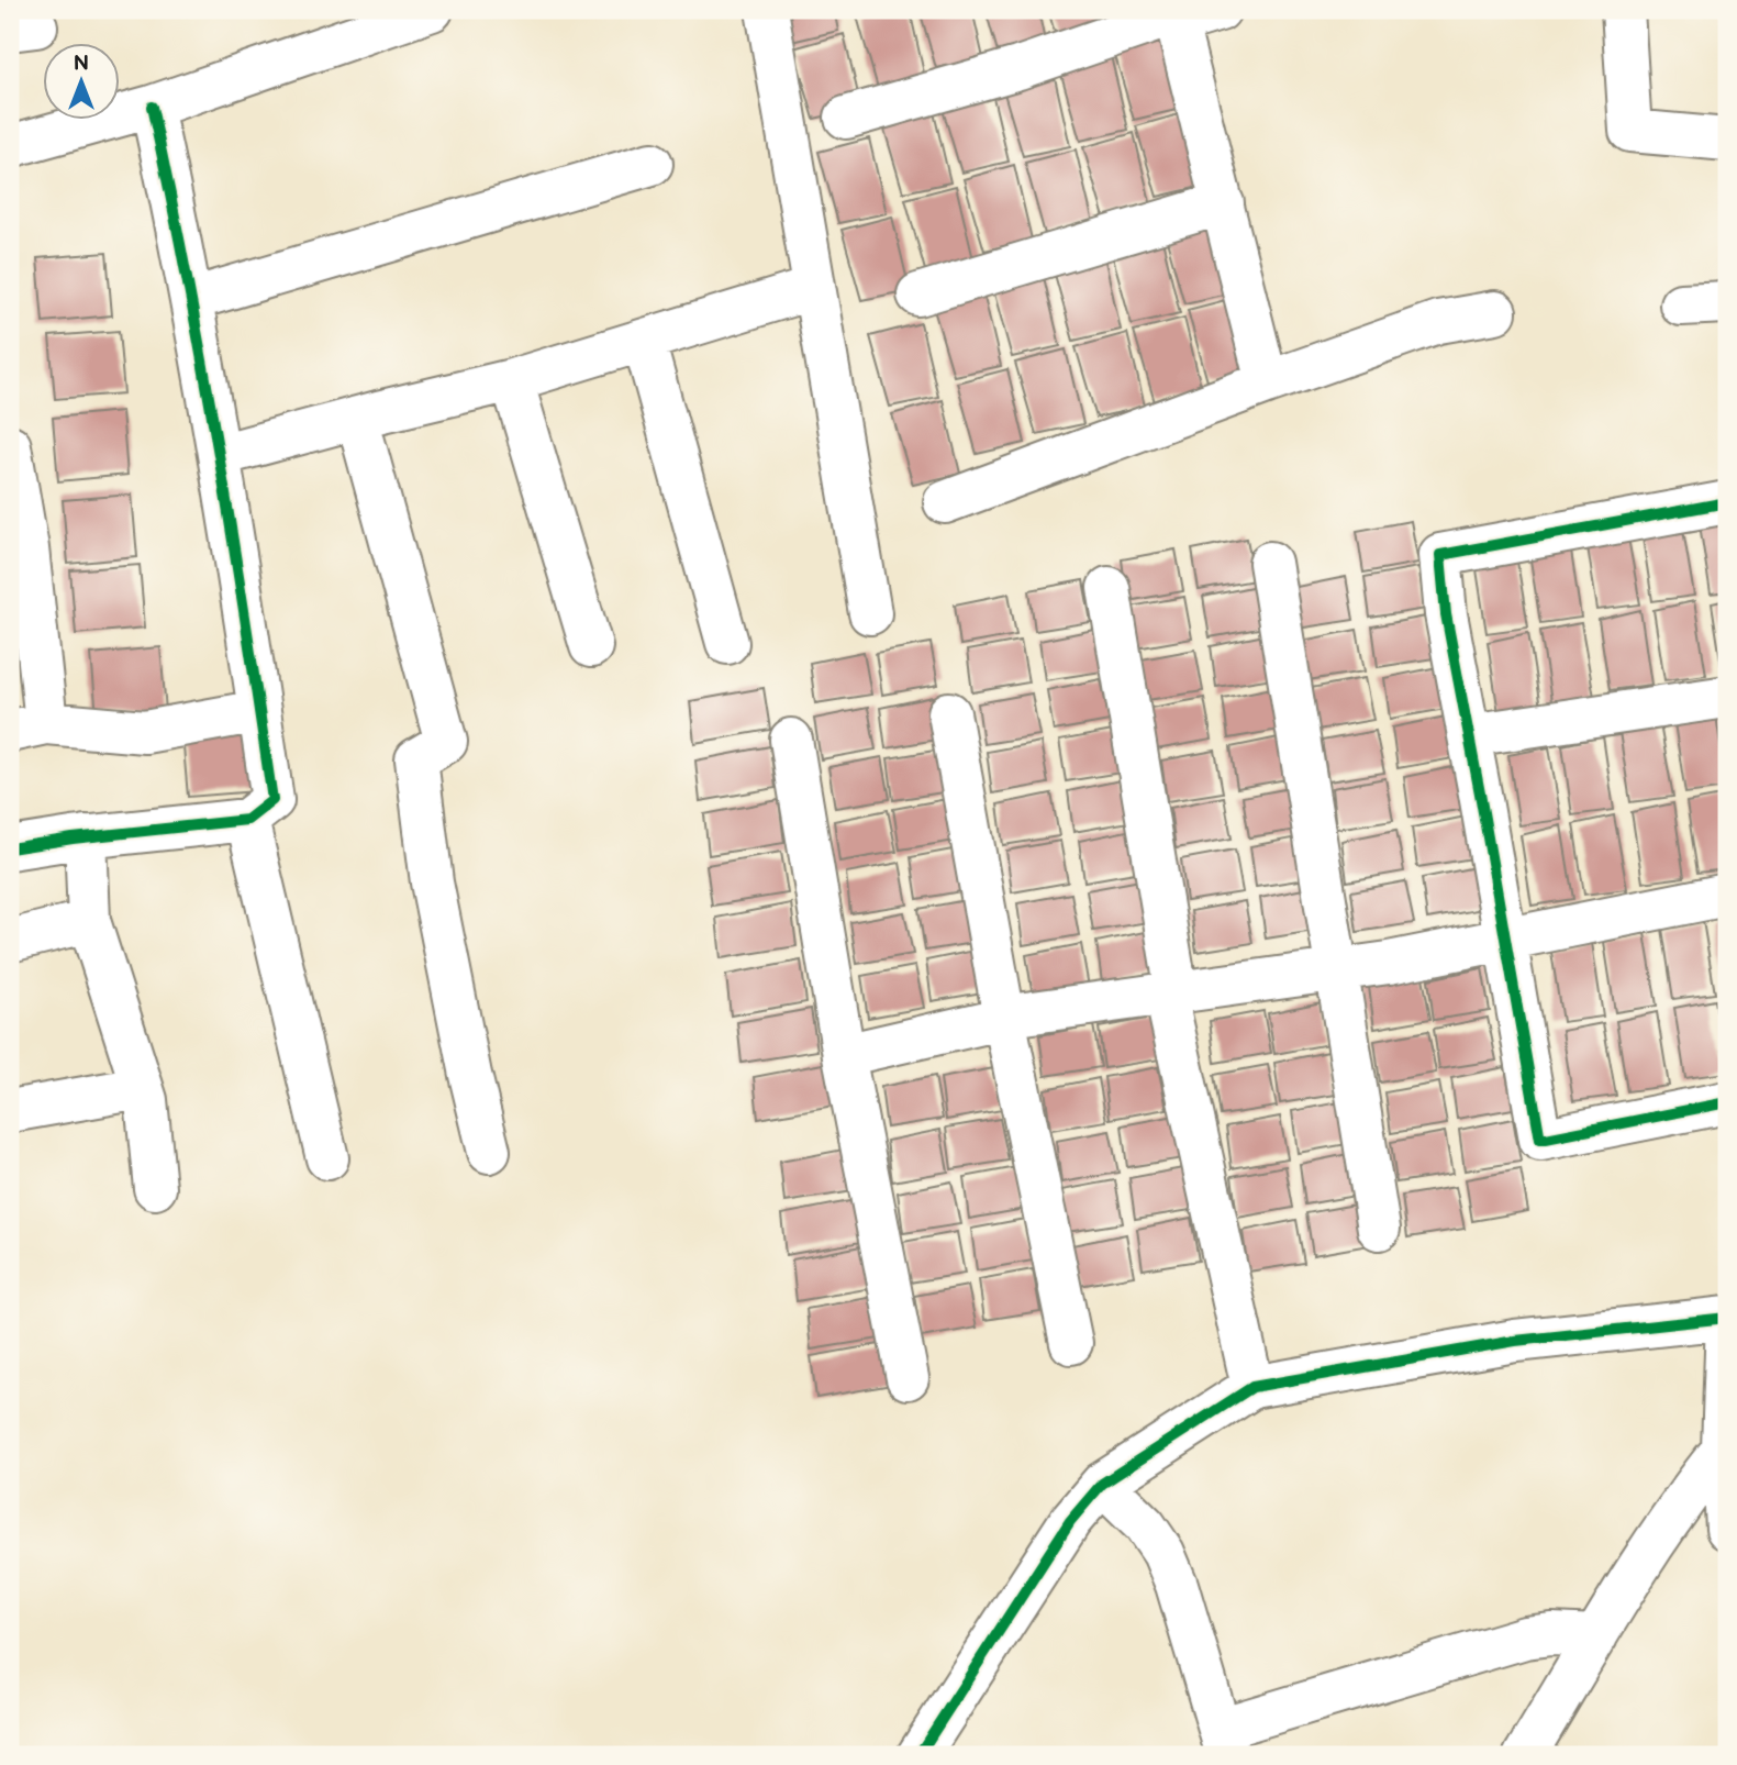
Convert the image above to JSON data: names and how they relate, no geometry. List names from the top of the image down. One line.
{"north":"top"}
